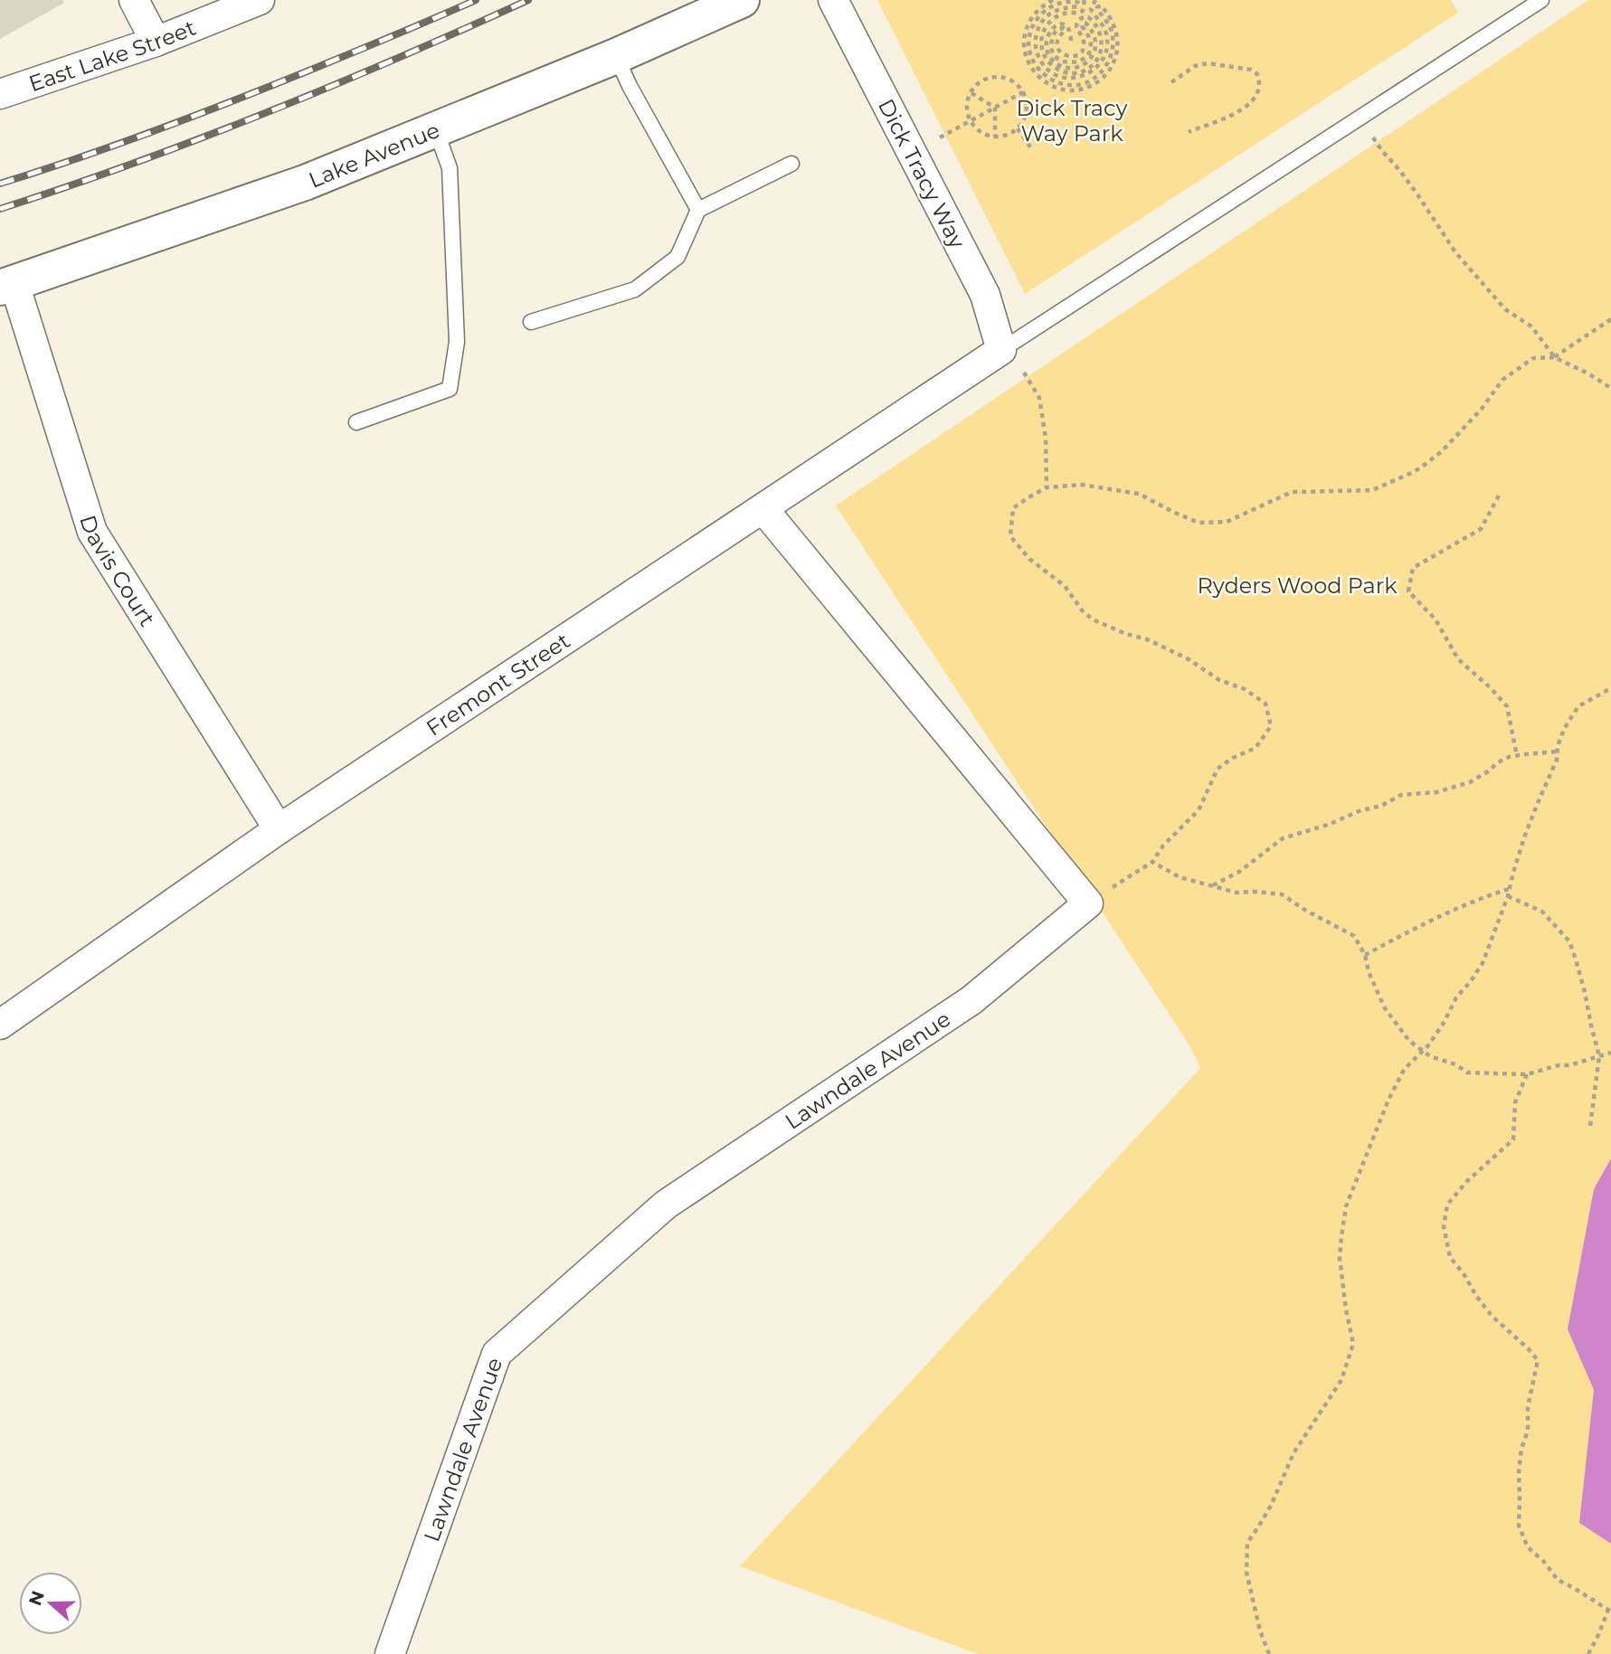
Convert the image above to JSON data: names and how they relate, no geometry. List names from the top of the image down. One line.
{"streets":{"street":["East Lake Street","Lake Avenue","Dick Tracy Way","Davis Court","Fremont Street","Lawndale Avenue"]},"crossings":[["Lake Avenue","Davis Court"],["Dick Tracy Way","Fremont Street"],["Davis Court","Fremont Street"]],"parks":["Dick Tracy Way Park","Ryders Wood Park"],"north":"left"}
